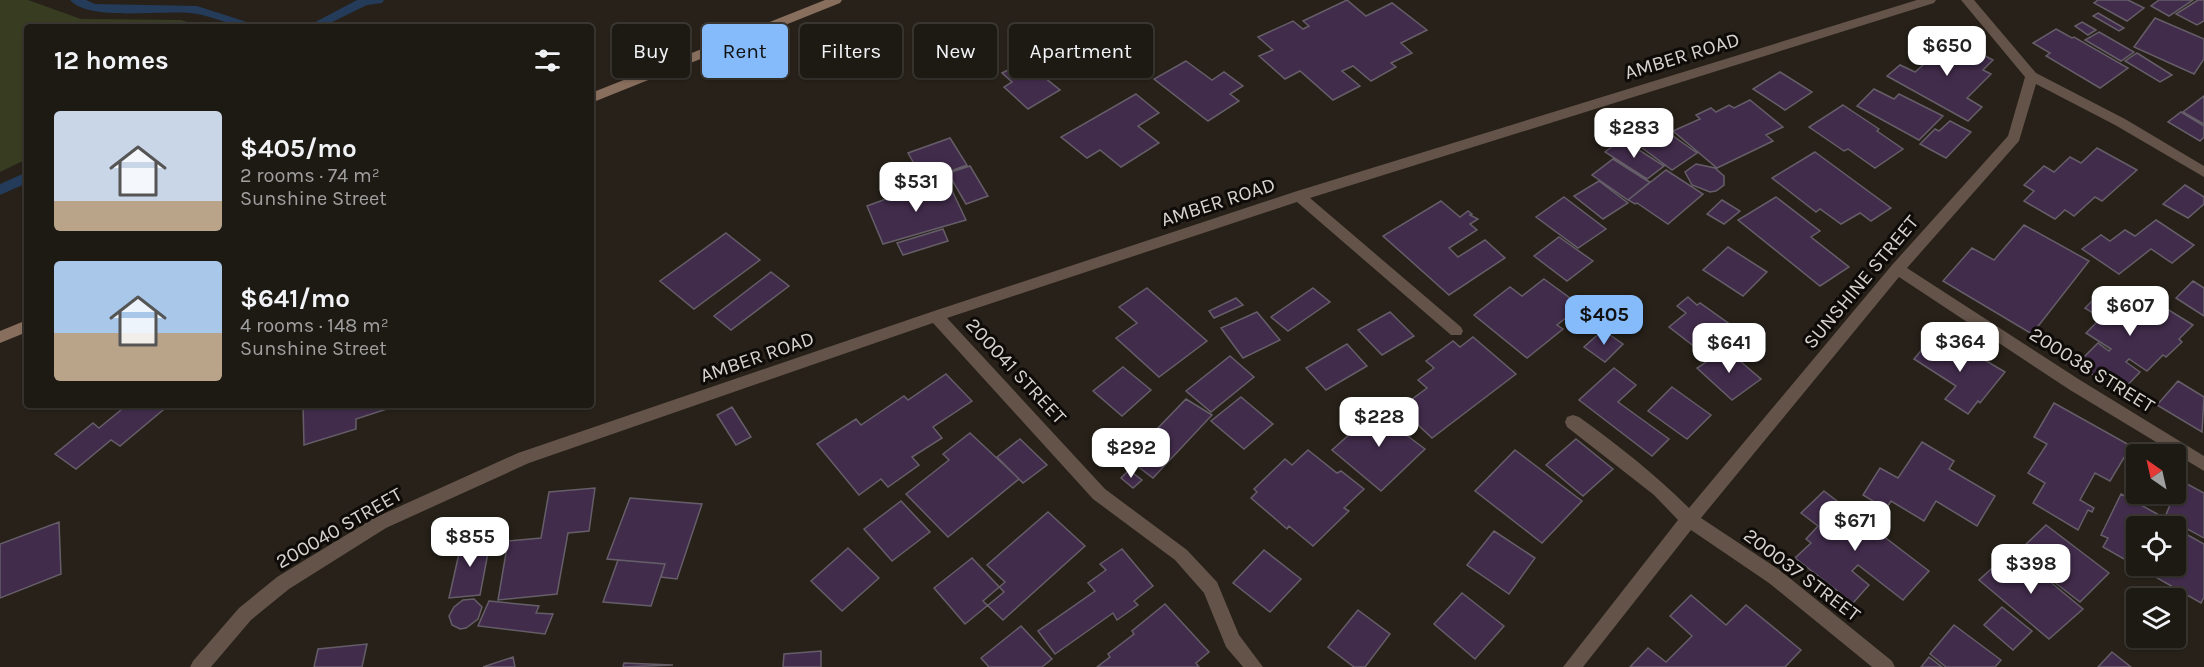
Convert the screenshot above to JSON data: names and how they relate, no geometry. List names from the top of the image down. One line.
{"streets":{"street":["AMBER ROAD","SUNSHINE STREET","200038 STREET","200041 STREET","200040 STREET","200037 STREET"]},"crossings":[["AMBER ROAD","200041 STREET"],["AMBER ROAD","200040 STREET"],["SUNSHINE STREET","200038 STREET"],["SUNSHINE STREET","200037 STREET"]],"north":"top left","page":{"chip":["Buy","Rent","Filters","New","Apartment"],"heading":"12 homes","price":["$650","$283","$531","$607","$405","$364","$641","$228","$292","$671","$855","$398"],"list":[{"name":"$405/mo","note":"2 rooms · 74 m² · Sunshine Street"},{"name":"$641/mo","note":"4 rooms · 148 m² · Sunshine Street"}]}}
